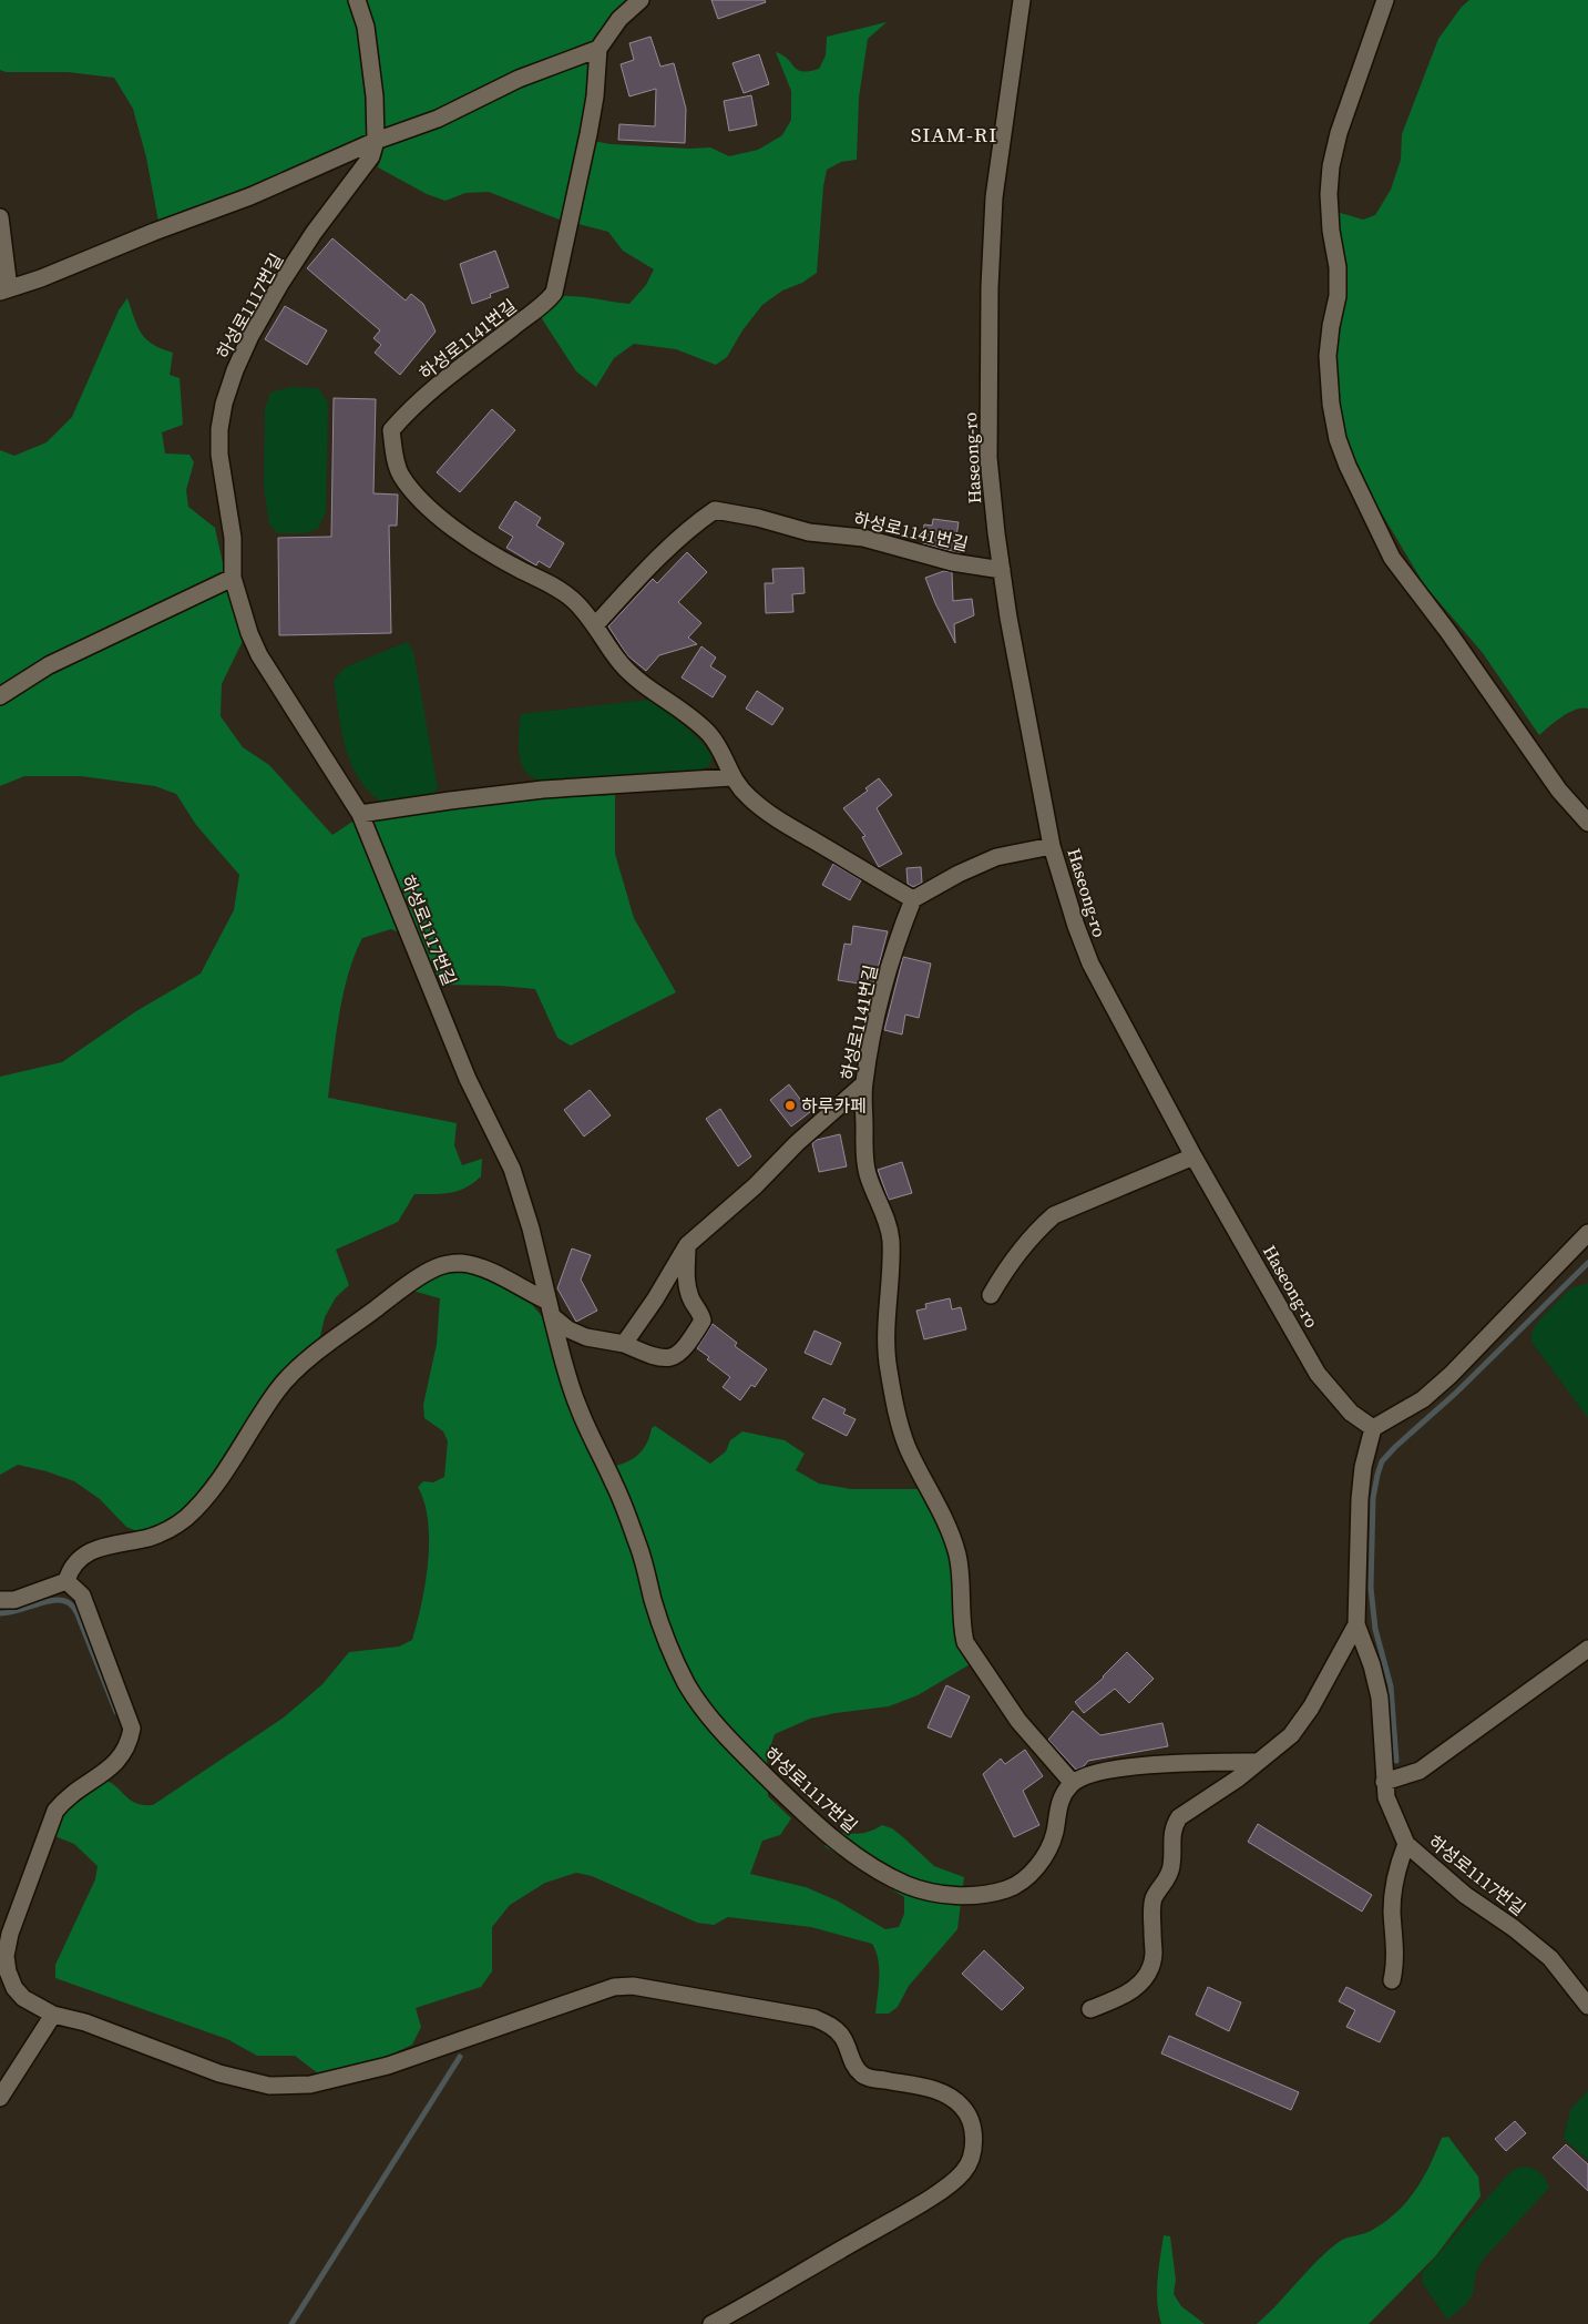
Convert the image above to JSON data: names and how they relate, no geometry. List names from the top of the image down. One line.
{"streets":{"street":["하성로1117번길","하성로1141번길","Haseong-ro"]},"crossings":[["하성로1117번길","하성로1141번길"],["하성로1117번길","Haseong-ro"],["하성로1141번길","Haseong-ro"]],"districts":["SIAM-RI"],"places":["하루카페"]}
